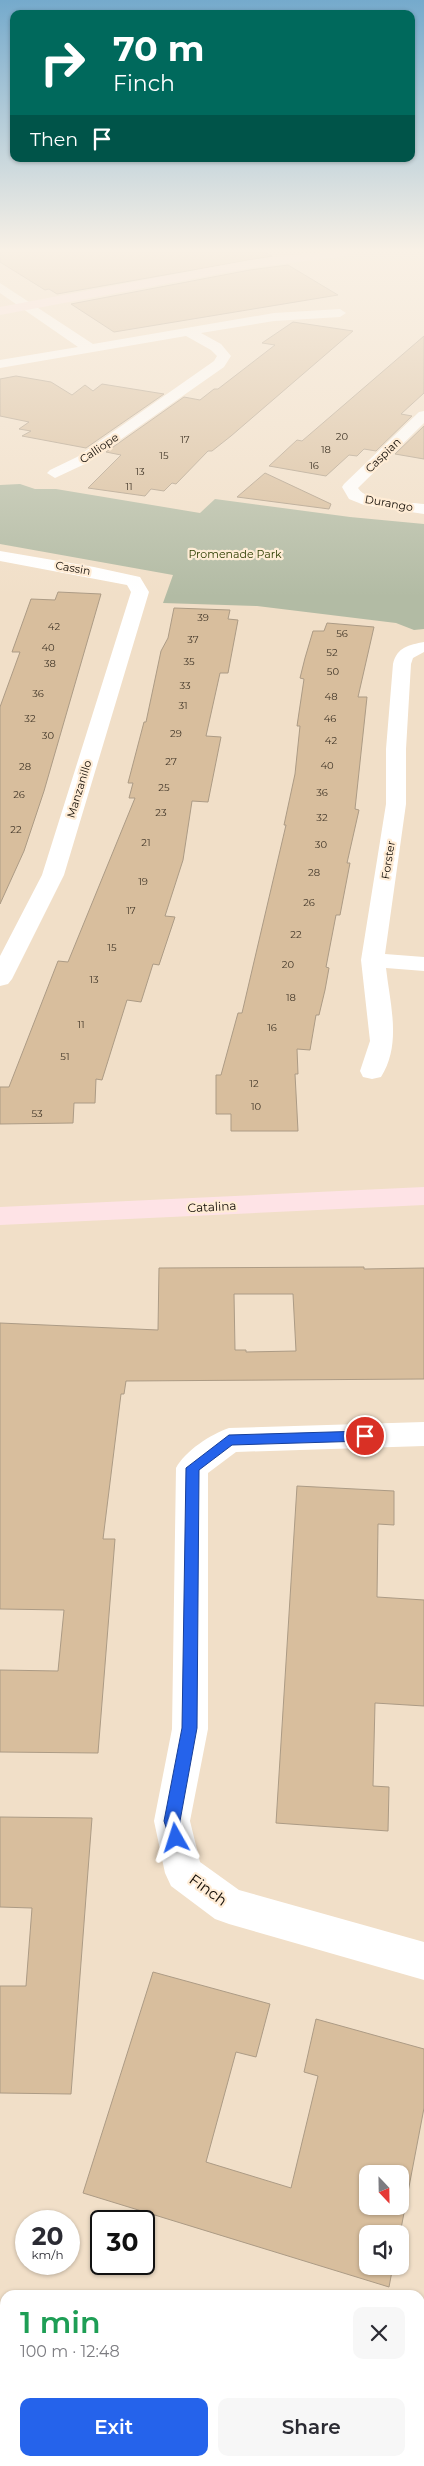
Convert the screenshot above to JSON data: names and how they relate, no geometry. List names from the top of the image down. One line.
{"streets":{"street":["Calliope","Caspian","Durango","Cassin","Manzanillo","Forster","Catalina","Finch"]},"crossings":[["Caspian","Durango"],["Cassin","Manzanillo"]],"parks":["Promenade Park"],"house_numbers":["20","17","18","15","16","13","11","39","42","56","37","40","52","35","38","50","33","36","48","31","32","46","29","30","42","27","40","28","25","36","26","23","32","22","21","30","28","19","26","17","22","15","20","13","18","11","16","51","12","10","53"],"north":"bottom","page":{"turn":["70 m","Finch"],"then":"Then","speed":"20 km/h","limit":"30","heading":["1 min","100 m · 12:48"],"buttons":["Exit","Share"]}}
